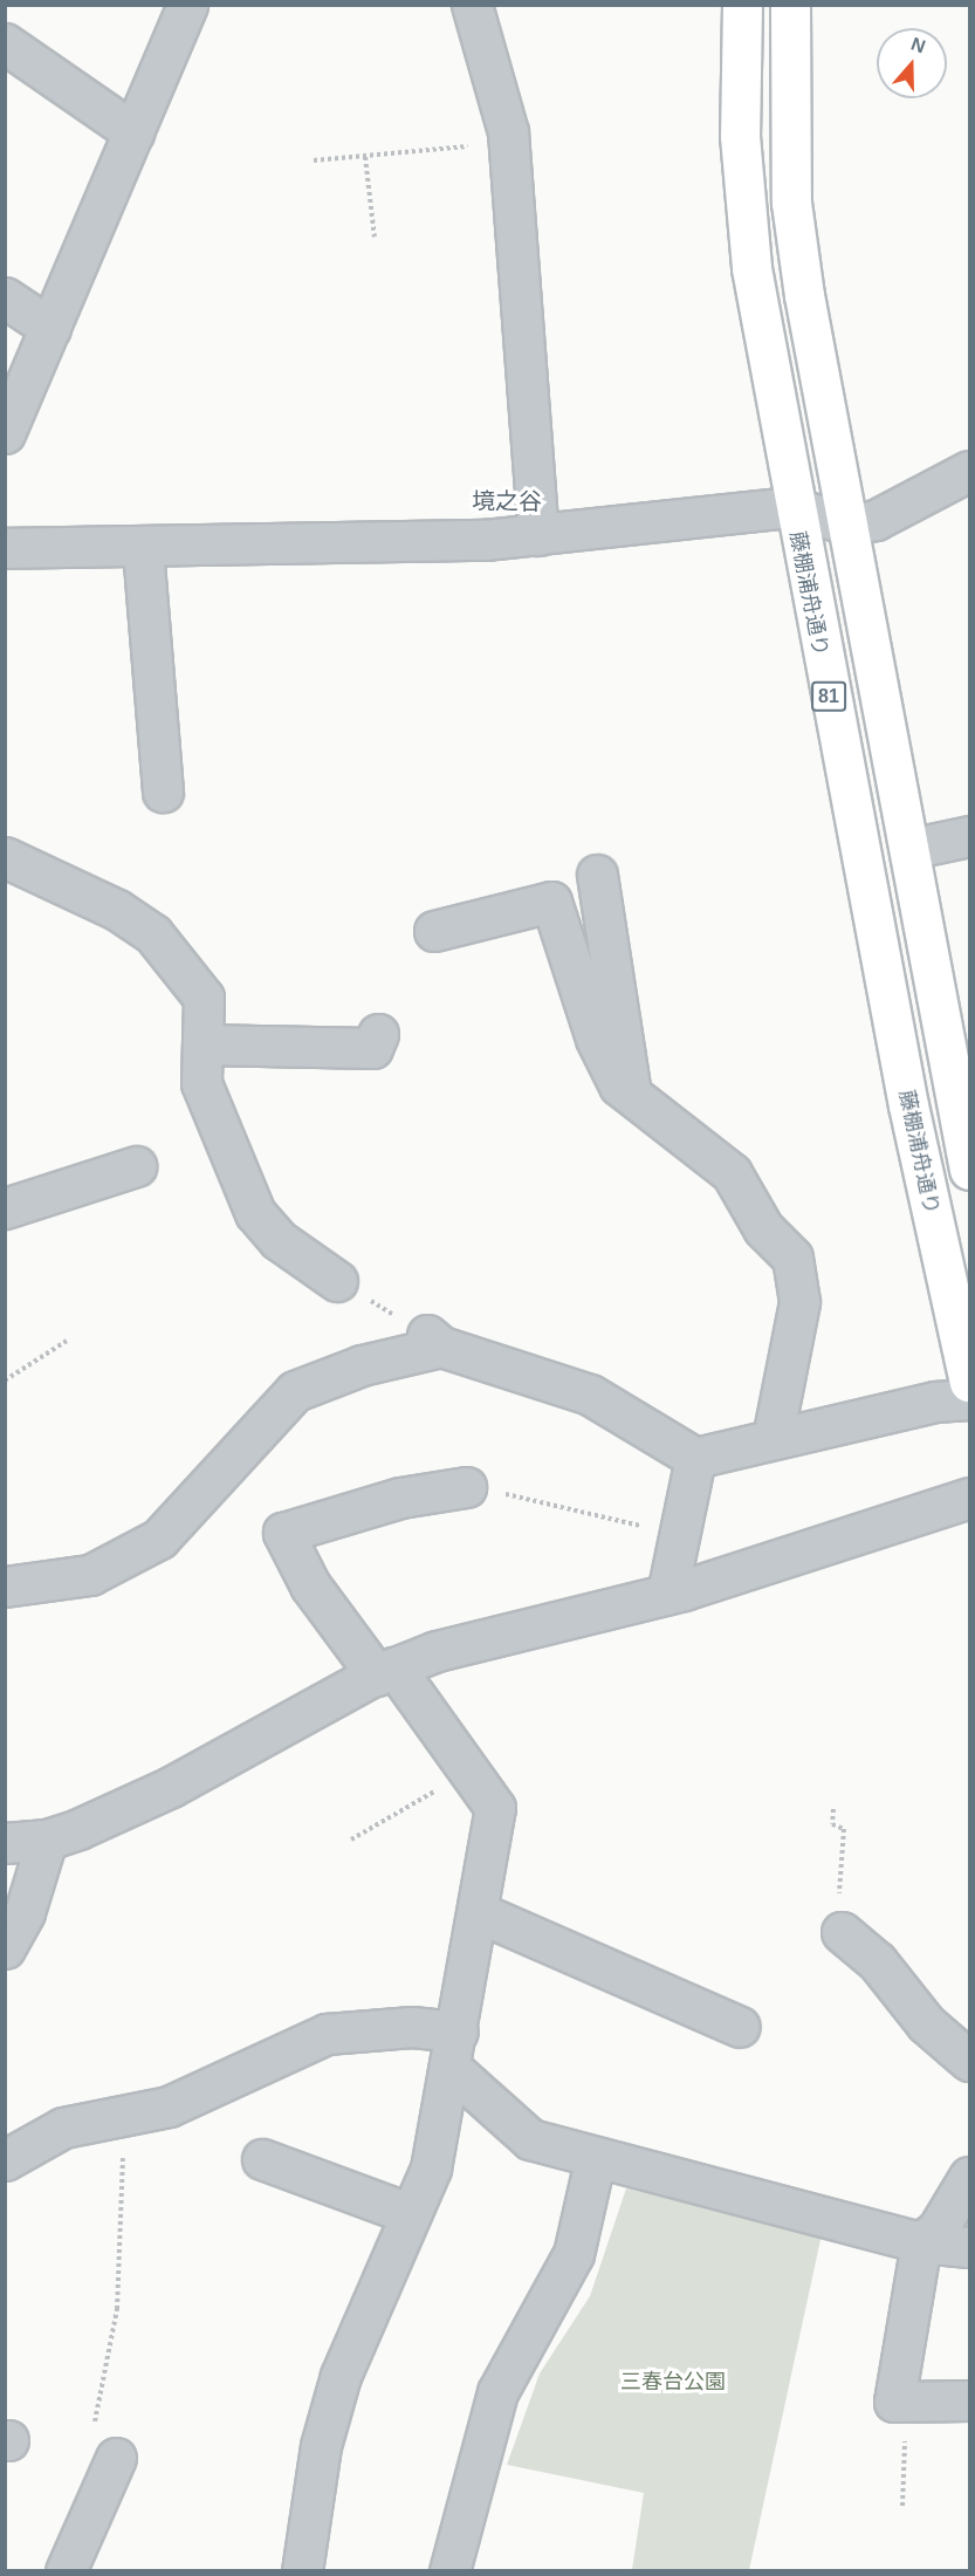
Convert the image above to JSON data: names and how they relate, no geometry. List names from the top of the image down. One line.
{"streets":{"main road":["藤棚浦舟通り","81"]},"districts":["境之谷"],"parks":["三春台公園"],"north":"top"}
